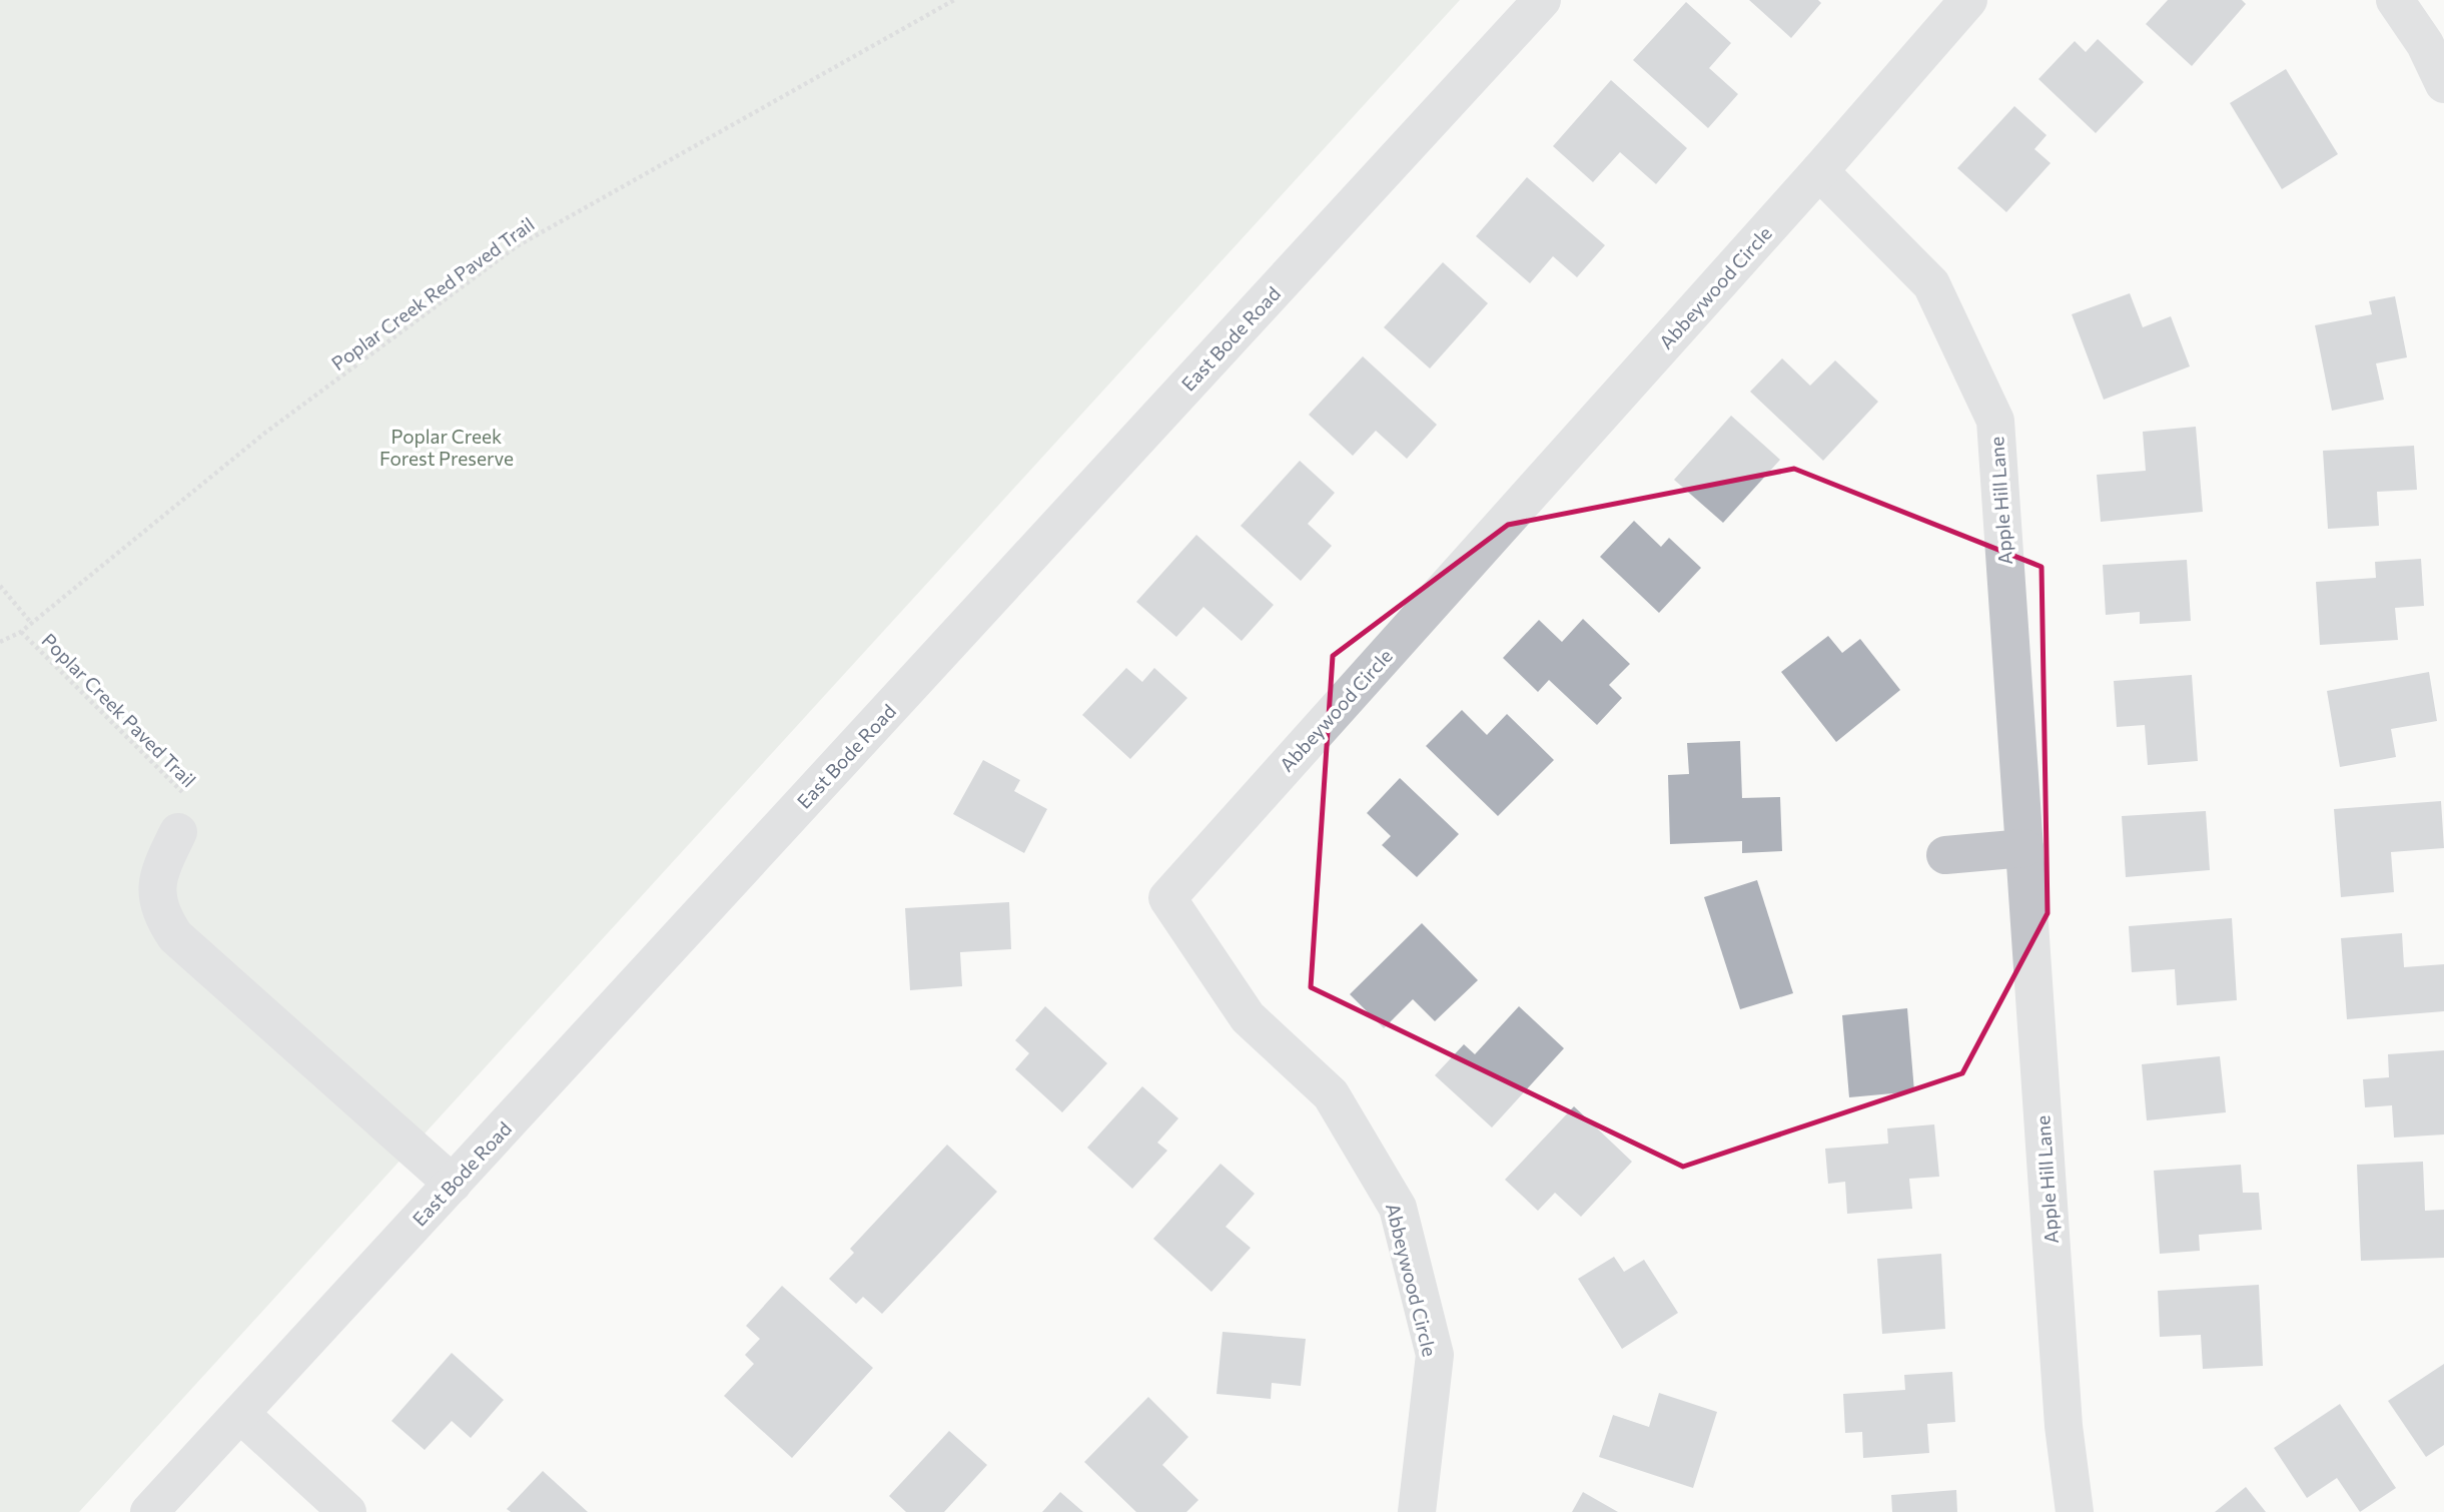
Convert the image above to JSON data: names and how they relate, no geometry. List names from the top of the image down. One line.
{"streets":{"street":["Abbeywood Circle","East Bode Road","Apple Hill Lane"],"path":["Poplar Creek Red Paved Trail","Poplar Creek Paved Trail"]},"crossings":[["Abbeywood Circle","Apple Hill Lane"],["Poplar Creek Red Paved Trail","Poplar Creek Paved Trail"]],"parks":["Poplar Creek Forest Preserve"]}
